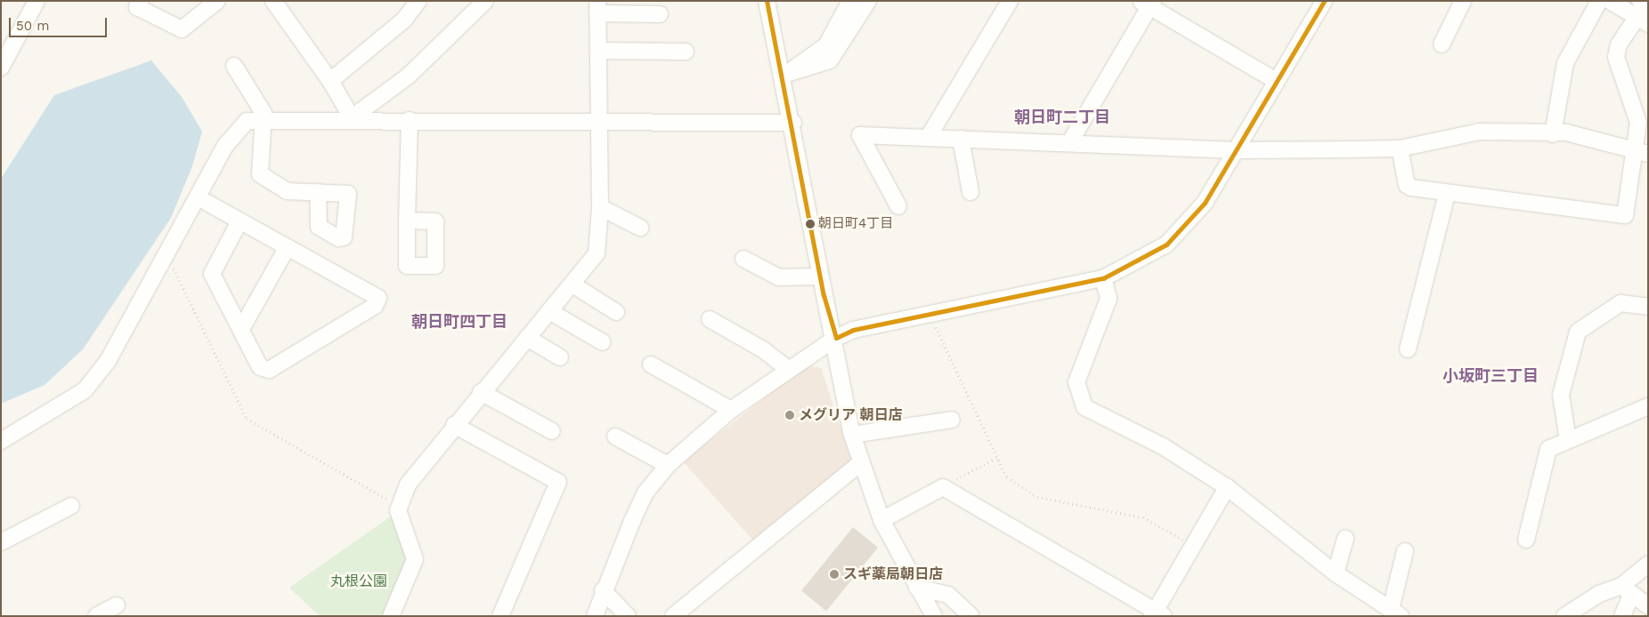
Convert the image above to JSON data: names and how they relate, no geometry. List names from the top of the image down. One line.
{"districts":["朝日町二丁目","朝日町四丁目","小坂町三丁目"],"parks":["丸根公園"],"places":["朝日町4丁目","メグリア 朝日店","スギ薬局朝日店"],"scale_bar":"50 m"}
